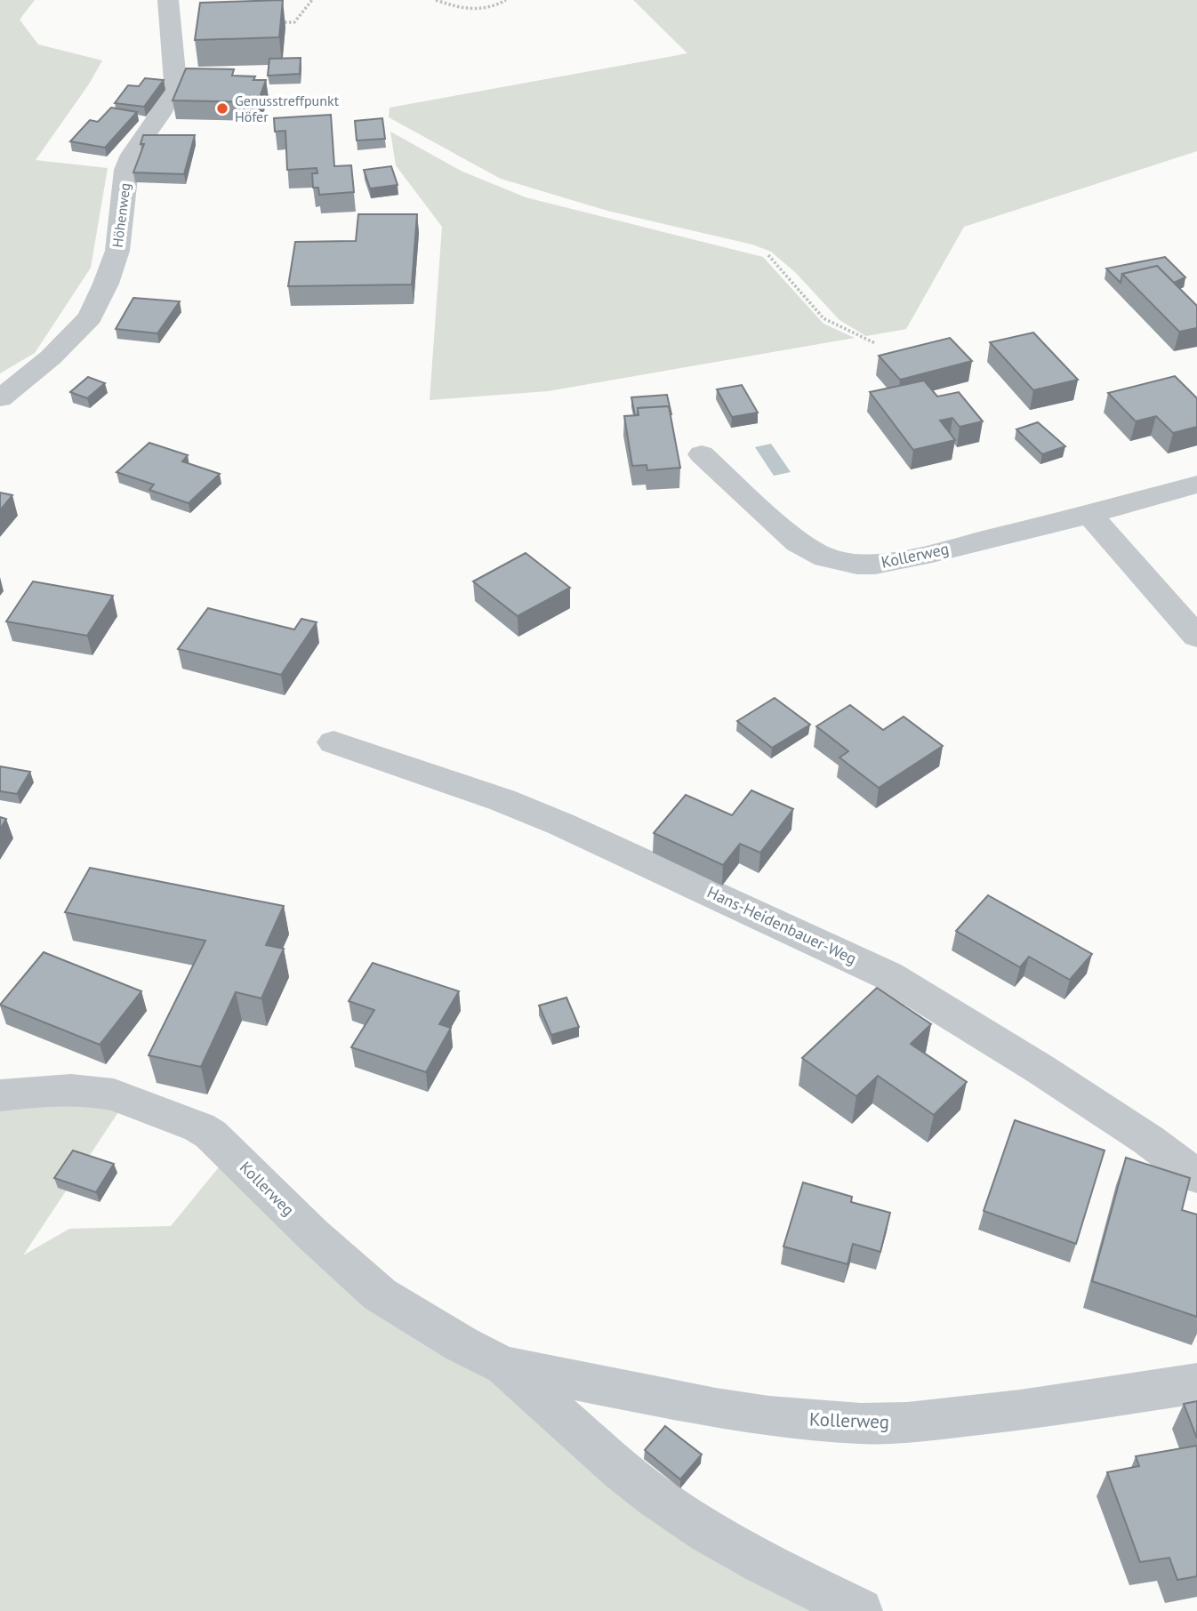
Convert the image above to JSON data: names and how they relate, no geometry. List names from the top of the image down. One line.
{"streets":{"street":["Höhenweg","Kollerweg","Hans-Heidenbauer-Weg"]},"places":["Genusstreffpunkt Höfer"]}
